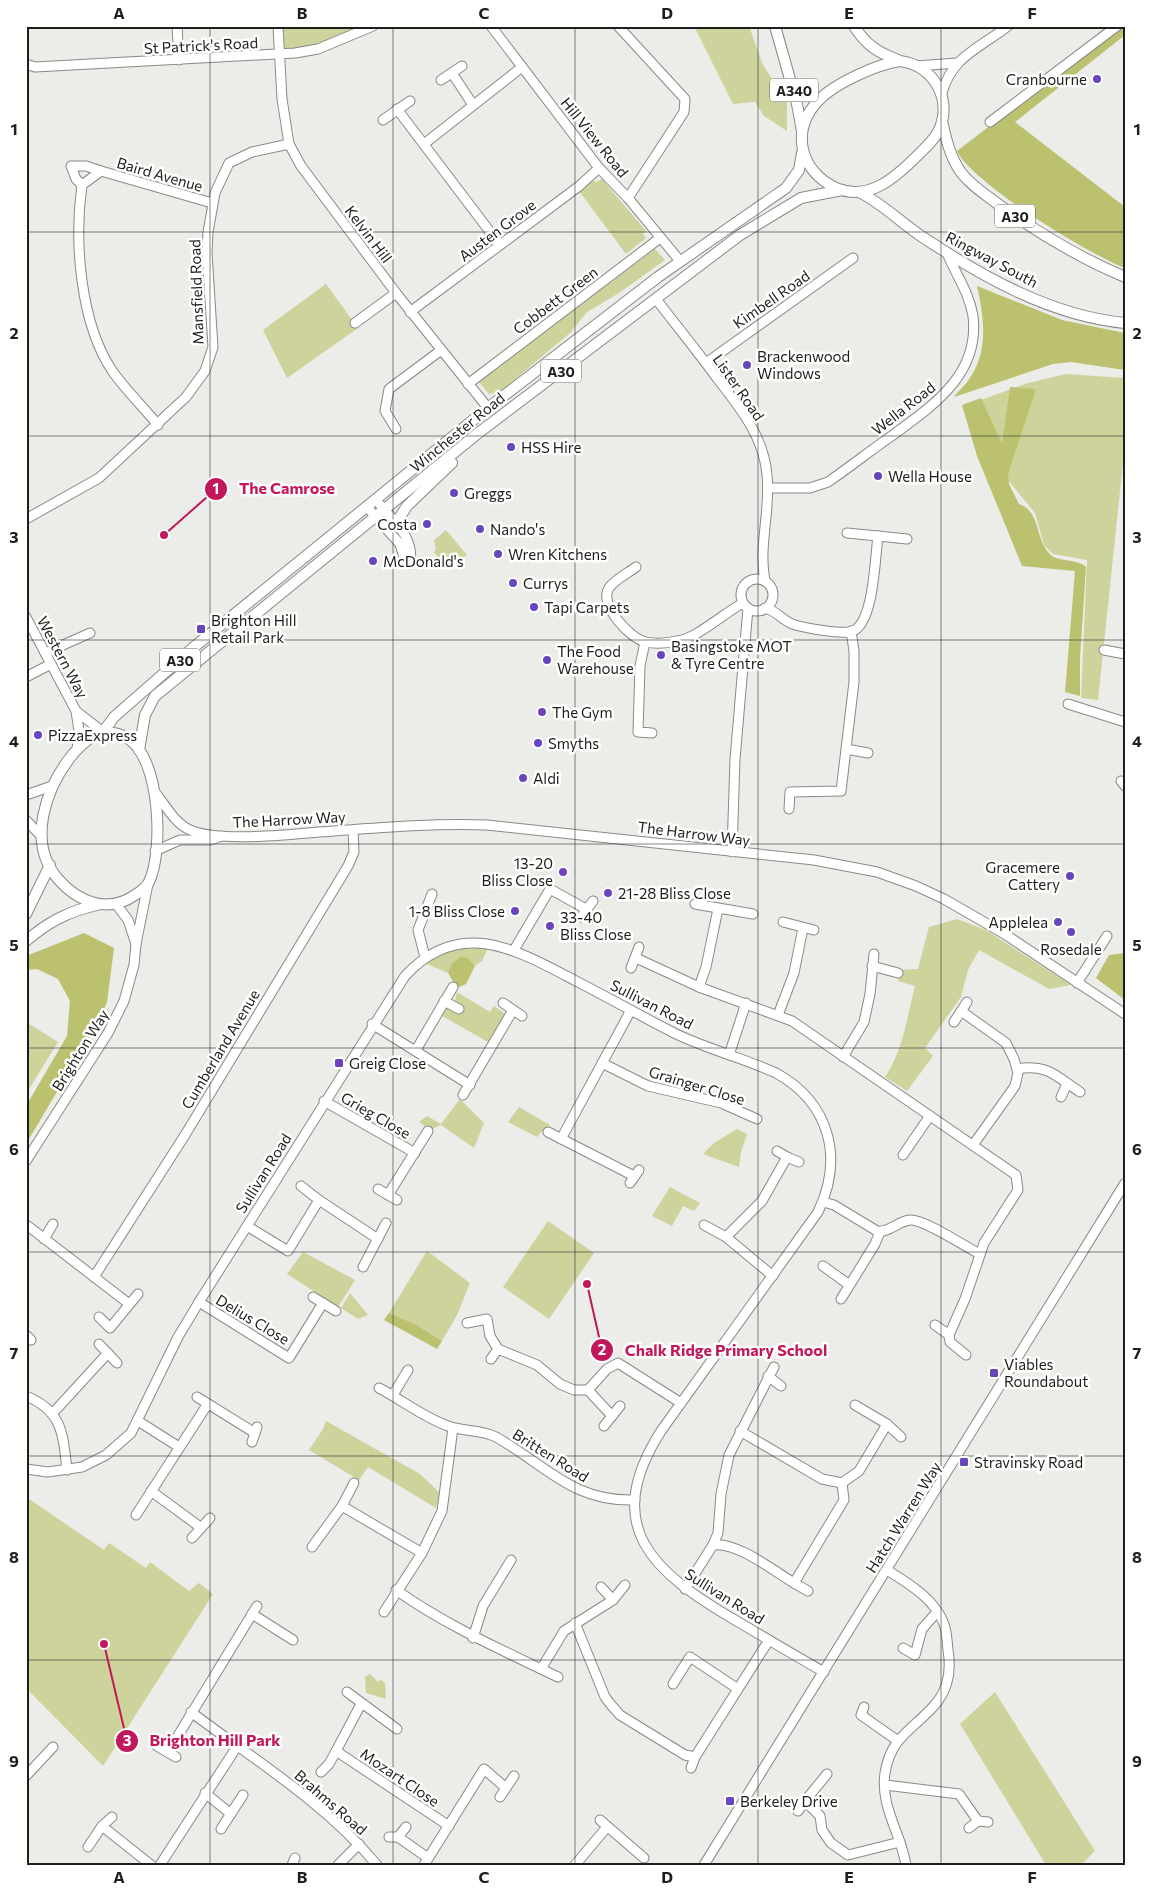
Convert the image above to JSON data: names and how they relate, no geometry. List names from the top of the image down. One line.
{"streets":{"main road":["A340","A30","Ringway South","Winchester Road"],"street":["St Patrick's Road","Hill View Road","Baird Avenue","Austen Grove","Kelvin Hill","Mansfield Road","Kimbell Road","Cobbett Green","Lister Road","Wella Road","Western Way","The Harrow Way","Sullivan Road","Cumberland Avenue","Brighton Way","Grainger Close","Grieg Close","Delius Close","Britten Road","Hatch Warren Way","Mozart Close","Brahms Road"]},"crossings":[["St Patrick's Road","Kelvin Hill"],["A340","A30"],["A340","Ringway South"],["A340","Winchester Road"],["Hill View Road","Austen Grove"],["Hill View Road","Cobbett Green"],["Hill View Road","Winchester Road"],["Baird Avenue","Mansfield Road"],["A30","Ringway South"],["A30","Winchester Road"],["A30","Western Way"],["A30","The Harrow Way"],["A30","Brighton Way"],["Austen Grove","Kelvin Hill"],["Kelvin Hill","Mansfield Road"],["Kelvin Hill","Cobbett Green"],["Kelvin Hill","Winchester Road"],["Ringway South","Wella Road"],["Ringway South","Winchester Road"],["Kimbell Road","Lister Road"],["Lister Road","Wella Road"],["Lister Road","Winchester Road"],["Winchester Road","Western Way"],["Winchester Road","The Harrow Way"],["Winchester Road","Brighton Way"],["Western Way","The Harrow Way"],["Western Way","Brighton Way"],["The Harrow Way","Cumberland Avenue"],["The Harrow Way","Brighton Way"],["Sullivan Road","Grieg Close"],["Sullivan Road","Delius Close"],["Sullivan Road","Britten Road"],["Sullivan Road","Hatch Warren Way"]],"places":{"other":["Cranbourne","Brackenwood Windows","HSS Hire","Wella House","Greggs","Costa","Nando's","The Camrose","Wren Kitchens","McDonald's","Currys","Tapi Carpets","Basingstoke MOT & Tyre Centre","The Food Warehouse","The Gym","PizzaExpress","Smyths","Aldi","13-20 Bliss Close","Gracemere Cattery","21-28 Bliss Close","1-8 Bliss Close","Applelea","33-40 Bliss Close","Rosedale","Chalk Ridge Primary School","Brighton Hill Park"],"transit":["Brighton Hill Retail Park","Greig Close","Viables Roundabout","Stravinsky Road","Berkeley Drive"]},"grid":{"columns":["A","B","C","D","E","F"],"rows":["1","2","3","4","5","6","7","8","9"]}}
